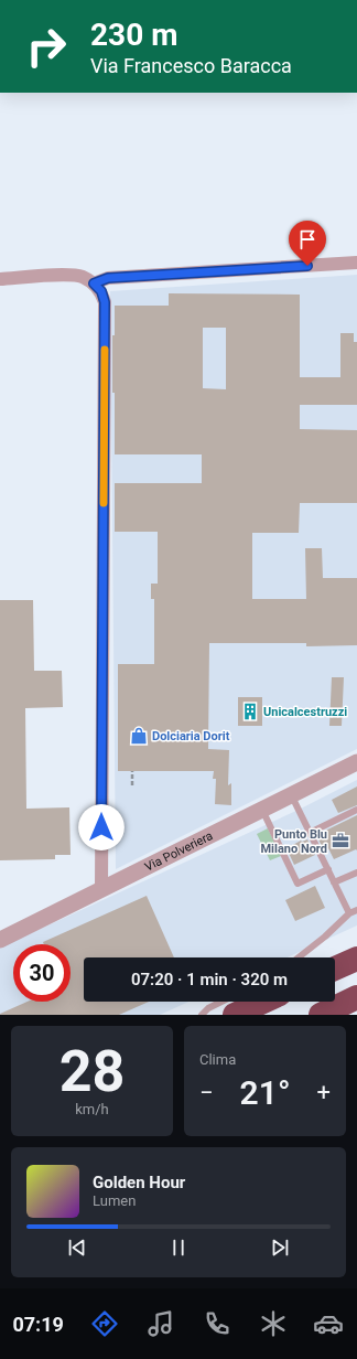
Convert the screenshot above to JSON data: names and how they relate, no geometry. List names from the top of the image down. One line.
{"streets":{"street":["Via Polveriera"]},"places":{"building":["Unicalcestruzzi"],"shop":["Dolciaria Dorit"],"office":["Punto Blu Milano Nord"]},"page":{"turn":["230 m","Via Francesco Baracca"],"limit":"30","trip":"07:20 · 1 min · 320 m","tile":[["28","km/h"],"Clima"],"heat":["−","21°","+"],"song":["Golden Hour","Lumen"],"tabs":"07:19"}}
